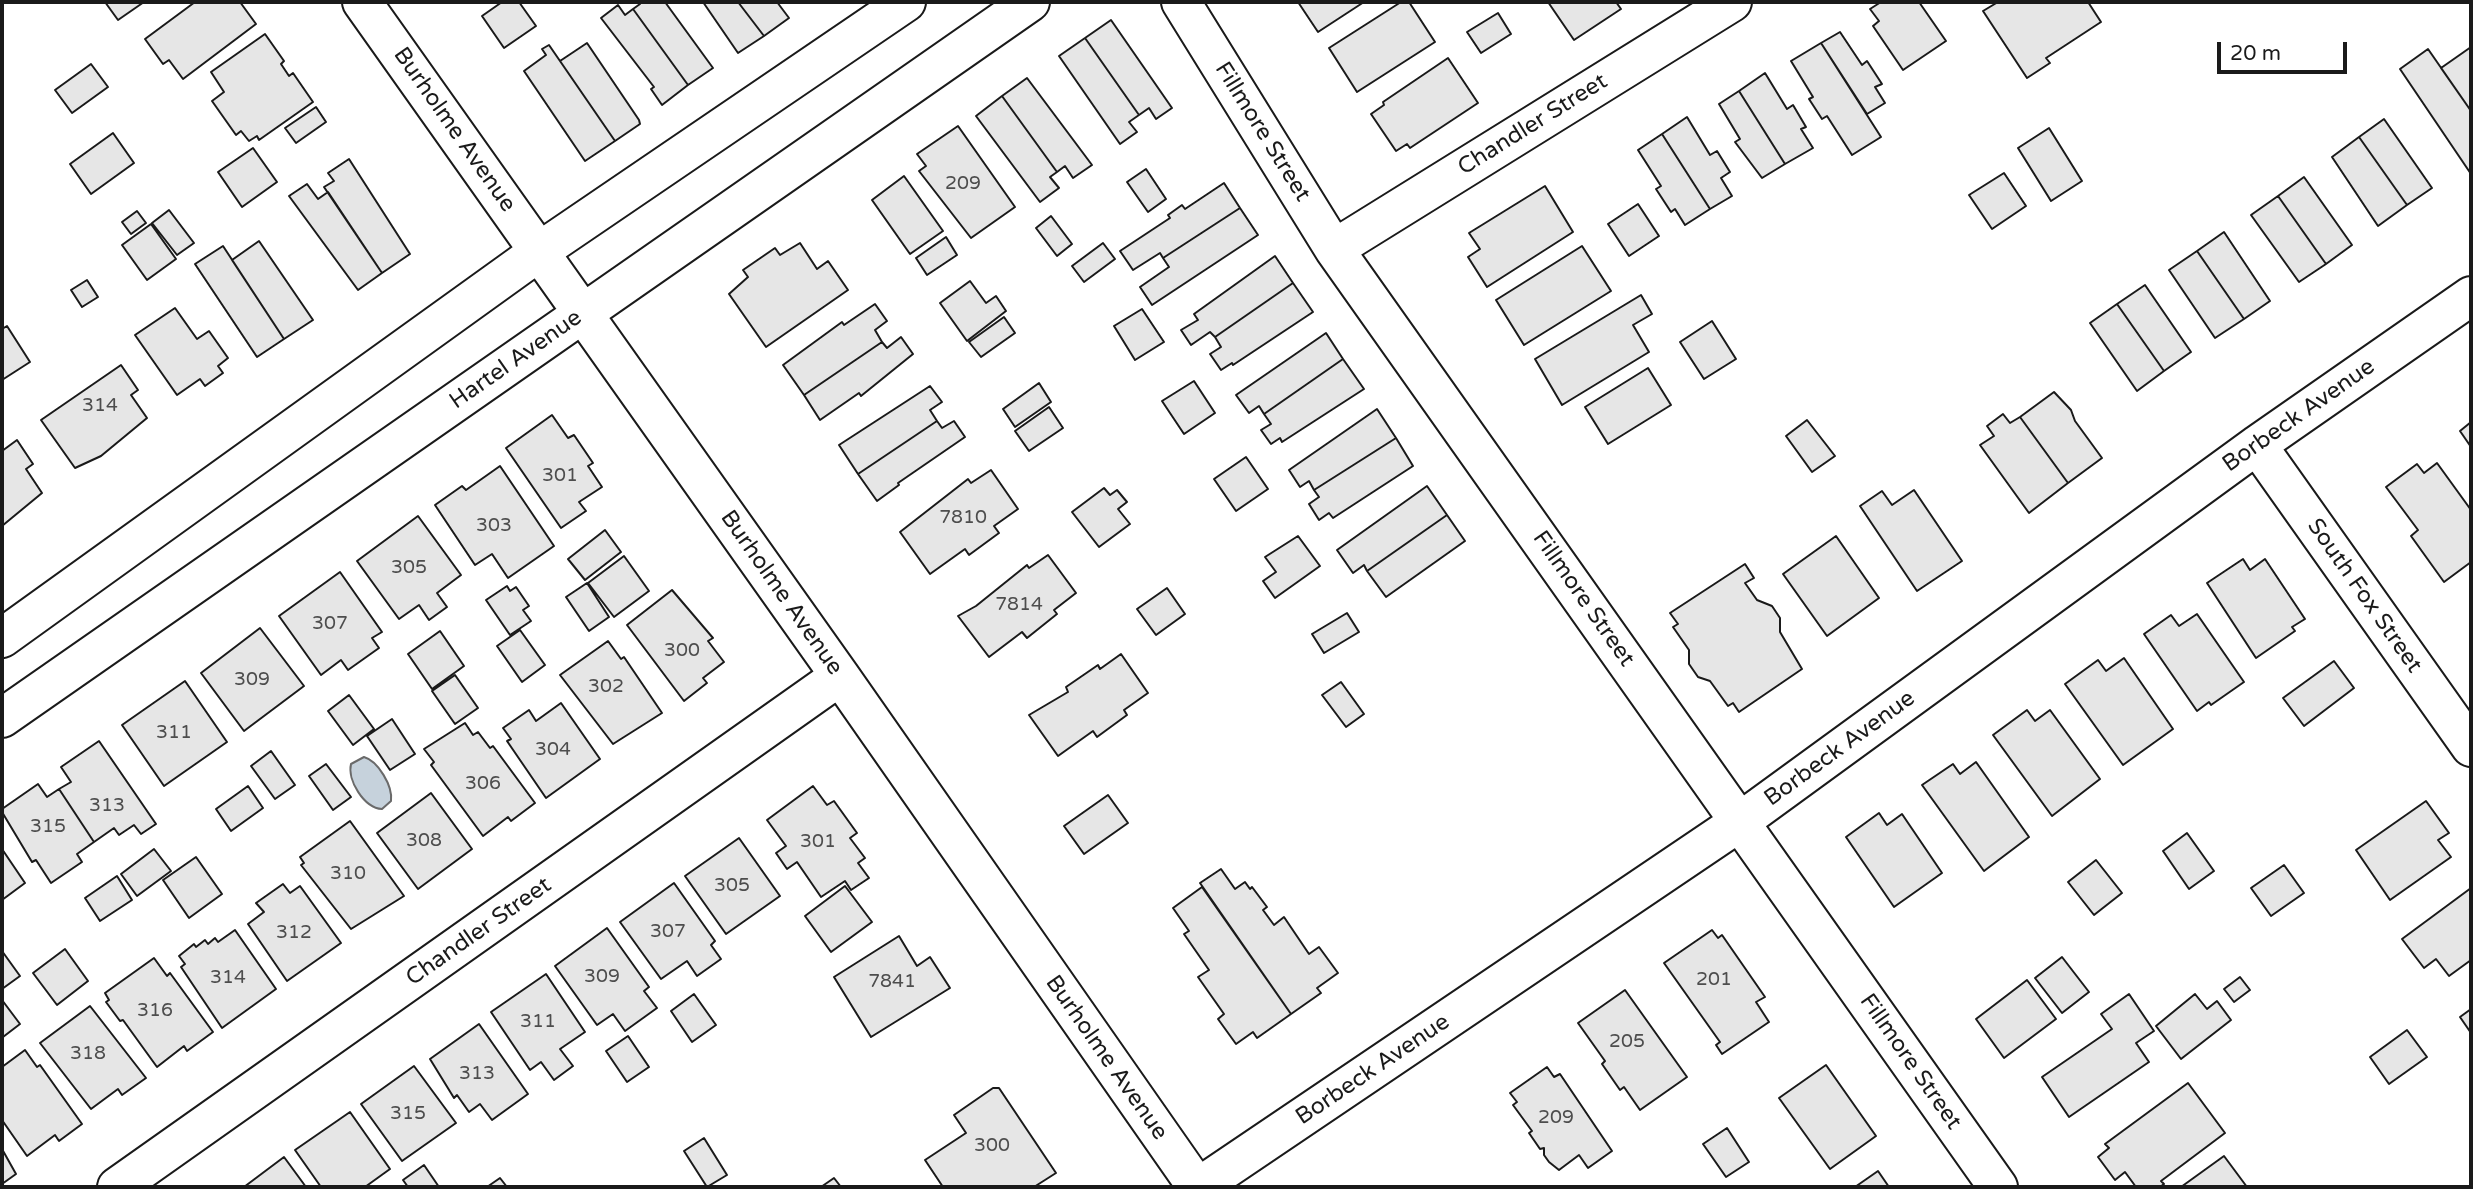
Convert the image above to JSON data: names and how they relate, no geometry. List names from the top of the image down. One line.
{"streets":{"street":["Chandler Street","Burholme Avenue","Fillmore Street","Hartel Avenue","Borbeck Avenue","South Fox Street"]},"crossings":[["Chandler Street","Burholme Avenue"],["Chandler Street","Fillmore Street"],["Burholme Avenue","Hartel Avenue"],["Burholme Avenue","Borbeck Avenue"],["Fillmore Street","Borbeck Avenue"],["Borbeck Avenue","South Fox Street"]],"house_numbers":["209","314","301","7810","303","305","7814","307","300","309","302","311","304","306","313","315","308","301","310","305","307","312","309","314","201","7841","316","311","205","318","313","315","209","300"],"scale_bar":"20 m"}
